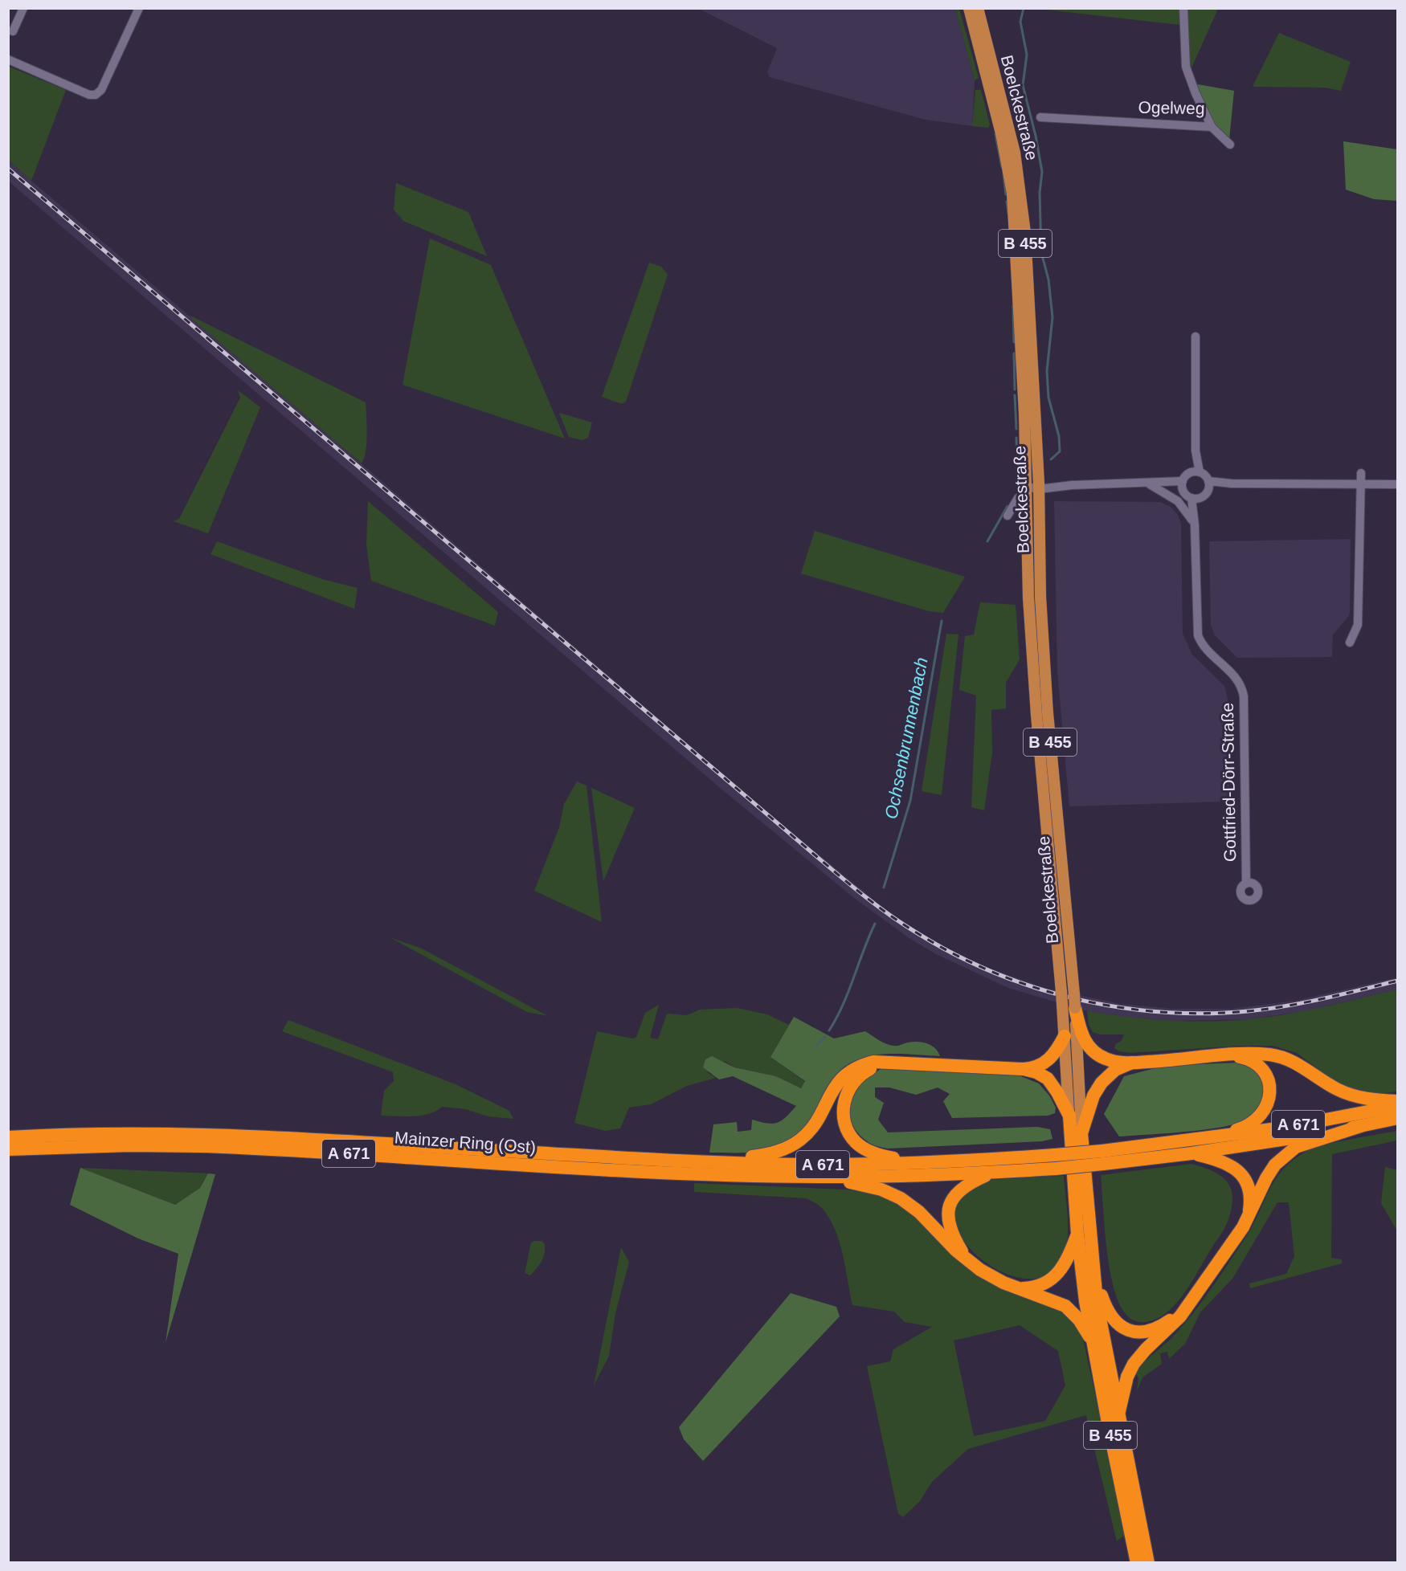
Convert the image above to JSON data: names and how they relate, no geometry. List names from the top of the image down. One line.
{"streets":{"highway":["B 455","A 671","Mainzer Ring (Ost)"],"main road":["Boelckestraße"],"street":["Ogelweg","Gottfried-Dörr-Straße"]},"crossings":[["Boelckestraße","B 455"],["A 671","Mainzer Ring (Ost)"]],"water":["Ochsenbrunnenbach"]}
